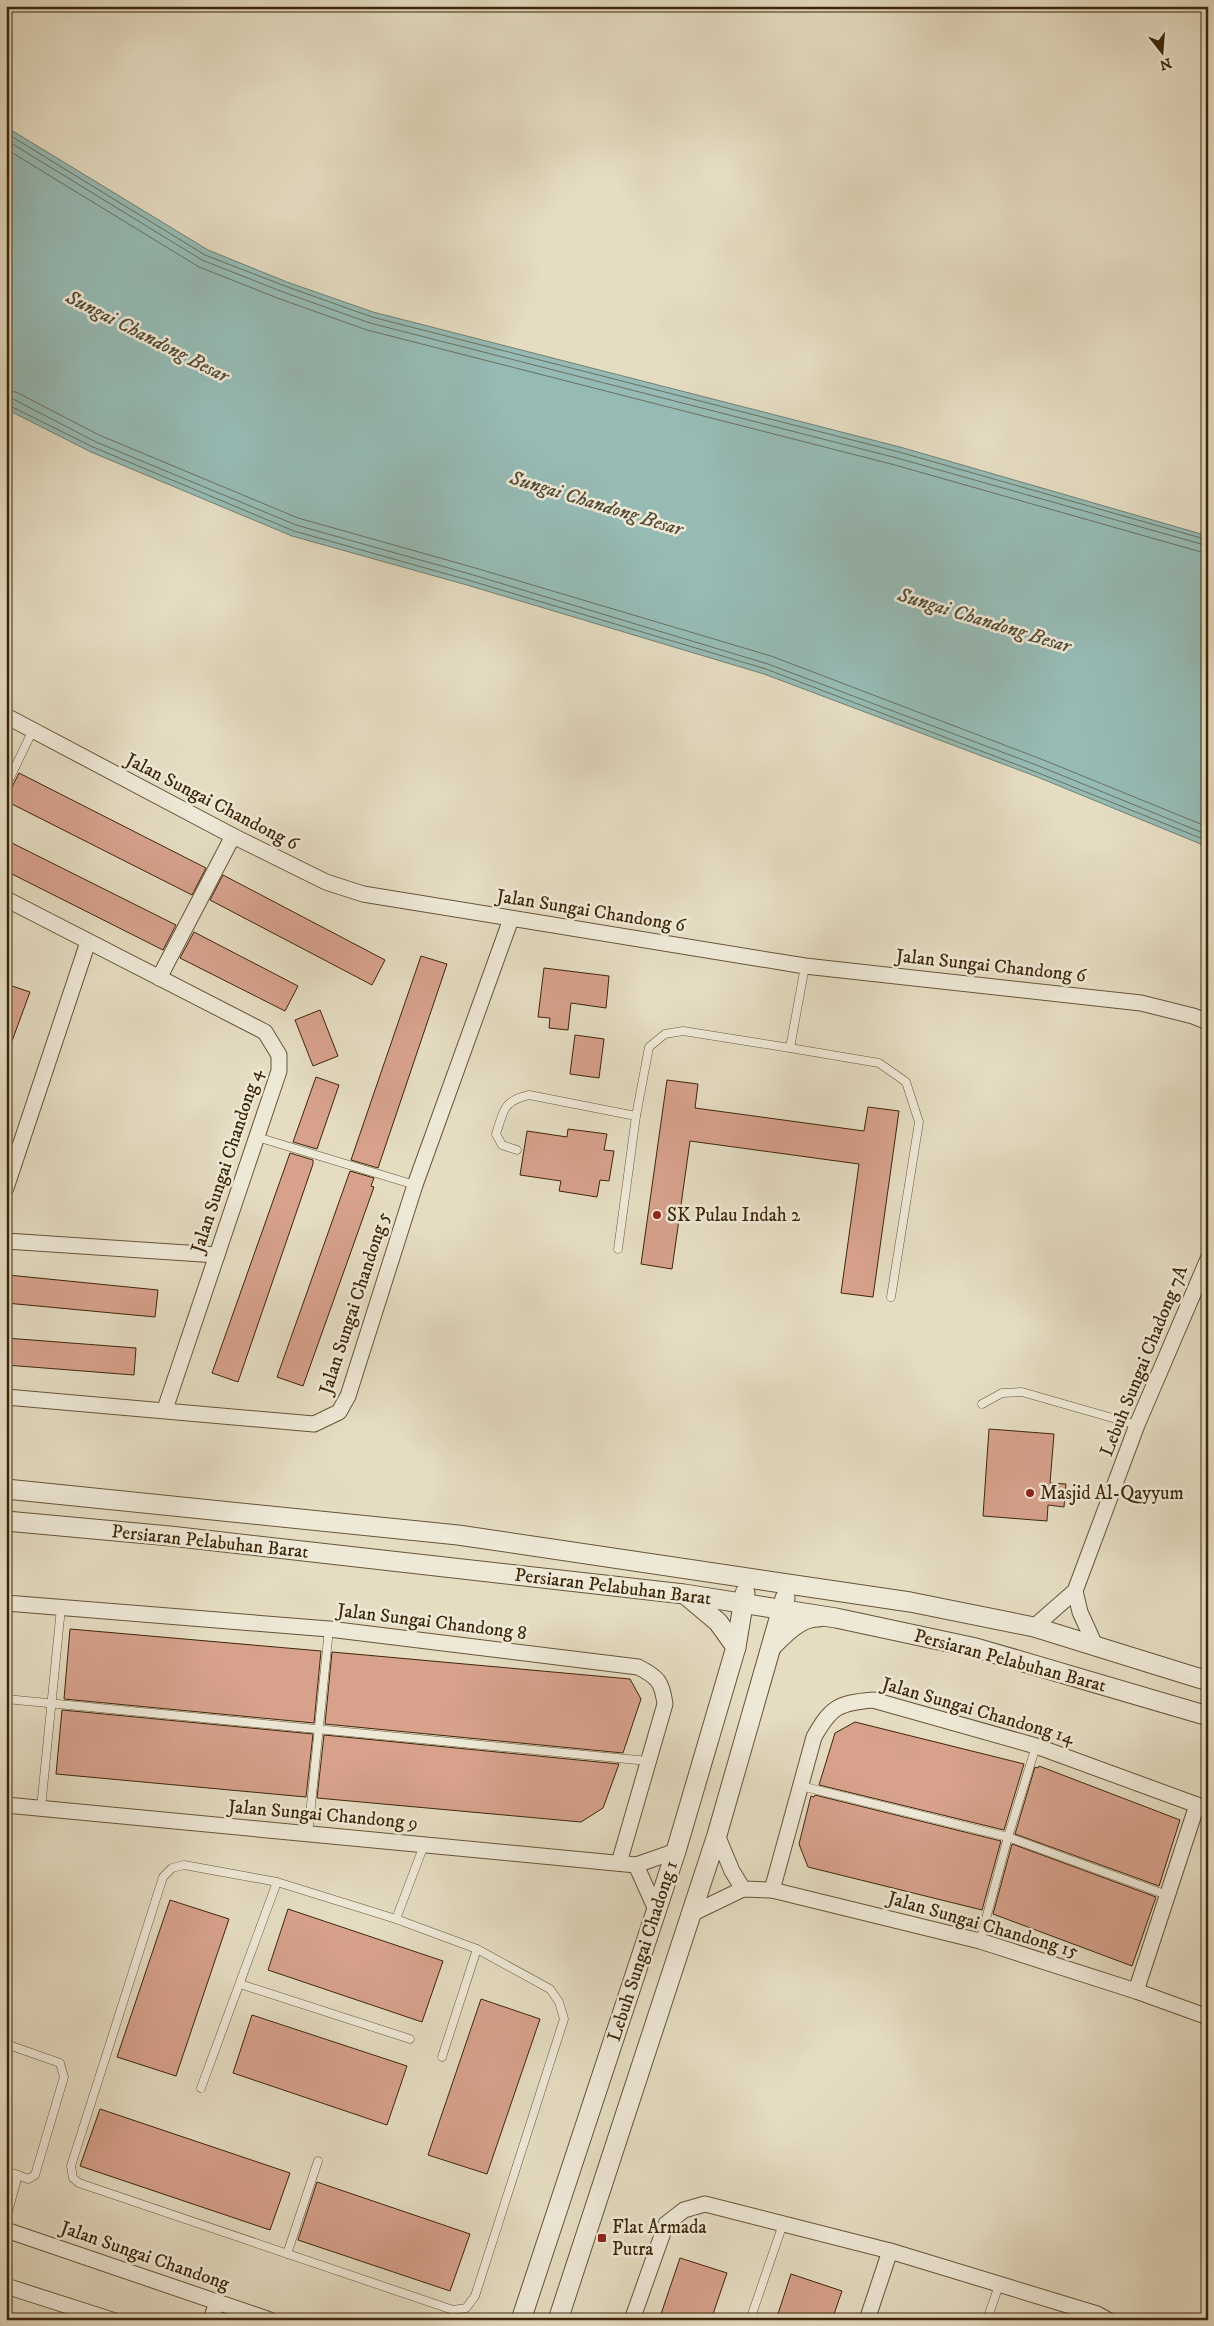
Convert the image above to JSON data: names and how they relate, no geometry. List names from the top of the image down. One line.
{"streets":{"street":["Jalan Sungai Chandong 6","Jalan Sungai Chandong 4","Jalan Sungai Chandong 5","Lebuh Sungai Chadong 7A","Persiaran Pelabuhan Barat","Jalan Sungai Chandong 8","Jalan Sungai Chandong 14","Jalan Sungai Chandong 9","Jalan Sungai Chandong 15","Lebuh Sungai Chadong 1","Jalan Sungai Chandong"]},"crossings":[["Jalan Sungai Chandong 6","Jalan Sungai Chandong 5"],["Jalan Sungai Chandong 4","Jalan Sungai Chandong 5"],["Persiaran Pelabuhan Barat","Lebuh Sungai Chadong 1"],["Jalan Sungai Chandong 8","Jalan Sungai Chandong 9"],["Jalan Sungai Chandong 14","Jalan Sungai Chandong 15"],["Jalan Sungai Chandong 9","Lebuh Sungai Chadong 1"]],"water":["Sungai Chandong Besar"],"places":{"other":["SK Pulau Indah 2","Masjid Al-Qayyum"],"transit":["Flat Armada Putra"]},"north":"bottom"}
